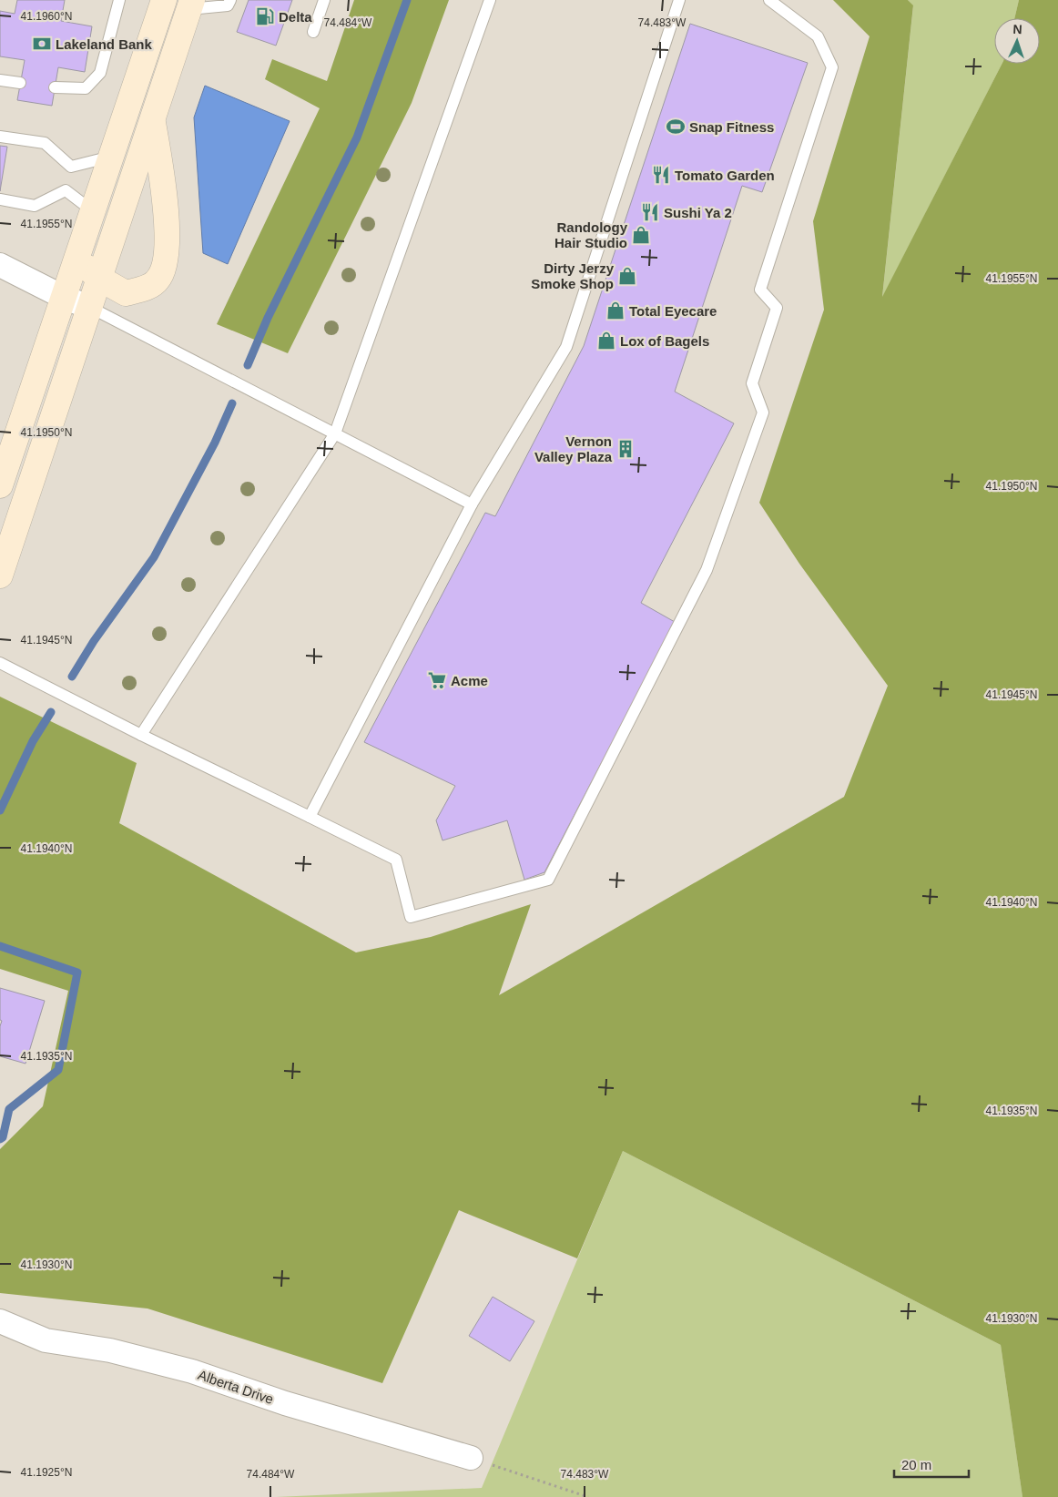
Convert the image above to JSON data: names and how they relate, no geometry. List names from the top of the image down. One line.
{"streets":{"street":["Alberta Drive"]},"places":{"fuel station":["Delta"],"bank":["Lakeland Bank"],"sports":["Snap Fitness"],"restaurant":["Tomato Garden","Sushi Ya 2"],"shop":["Randology Hair Studio","Dirty Jerzy Smoke Shop","Total Eyecare","Lox of Bagels"],"building":["Vernon Valley Plaza"],"supermarket":["Acme"]},"scale_bar":"20 m","north":"top","coordinates":["41.1960°N","74.483°W","74.484°W","41.1955°N","41.1950°N","41.1945°N","41.1940°N","41.1935°N","41.1930°N","41.1925°N"]}
